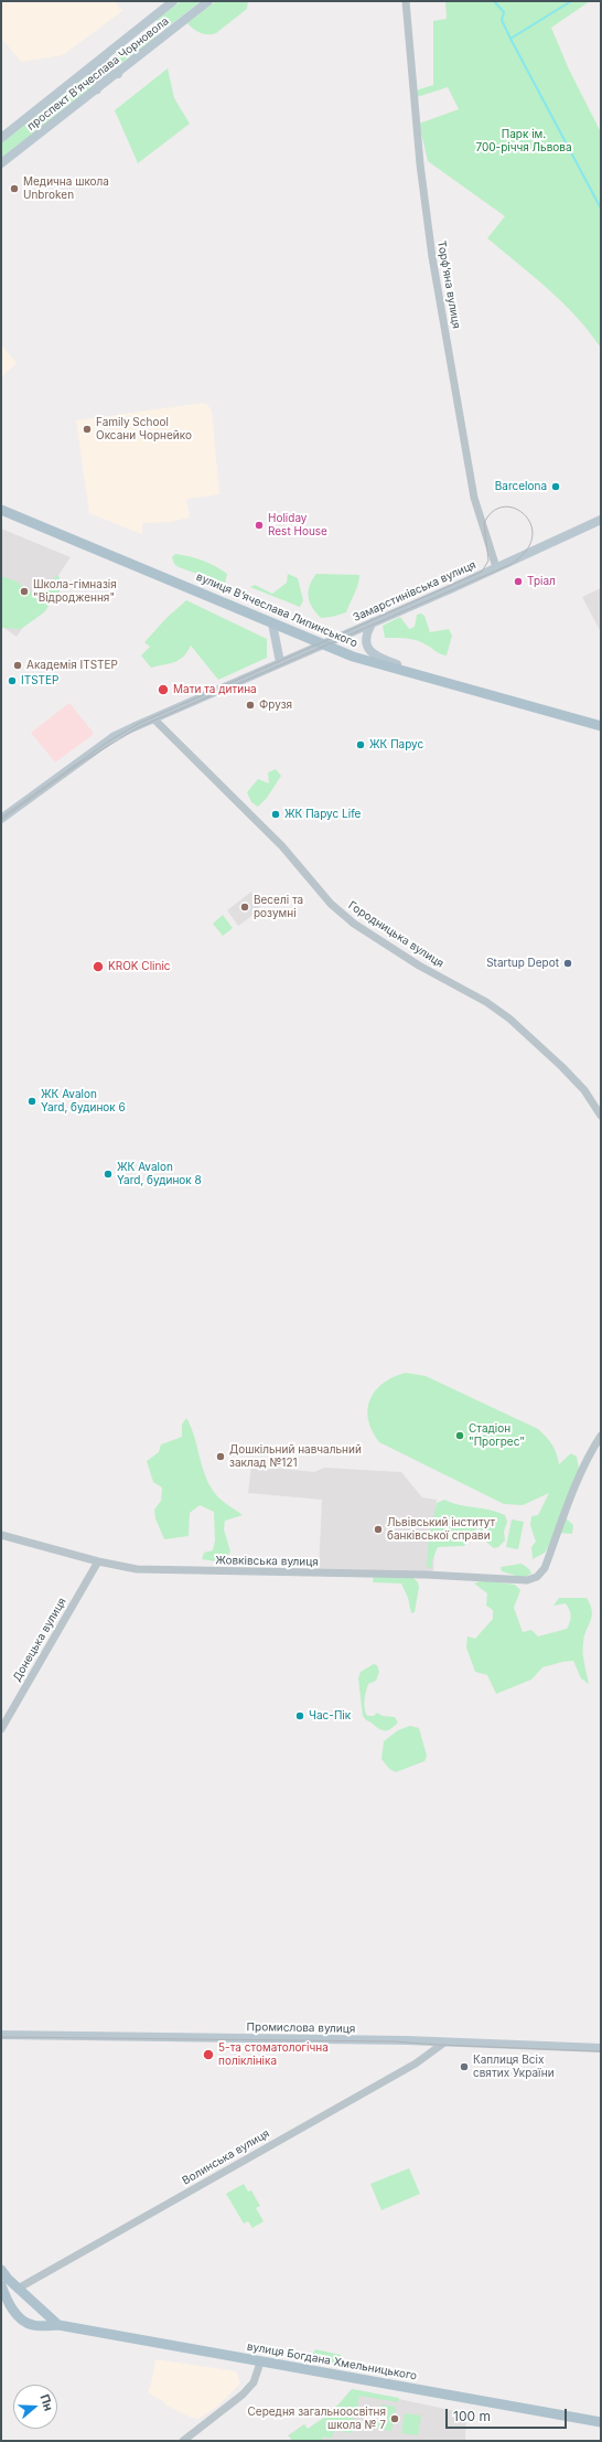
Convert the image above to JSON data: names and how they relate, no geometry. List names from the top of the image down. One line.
{"streets":{"main road":["проспект Вʼячеслава Чорновола","Замарстинівська вулиця","вулиця Вʼячеслава Липинського","Промислова вулиця","вулиця Богдана Хмельницького"],"street":["Торфʼяна вулиця","Городницька вулиця","Жовківська вулиця","Донецька вулиця","Волинська вулиця"]},"crossings":[["Торфʼяна вулиця","Замарстинівська вулиця"],["Замарстинівська вулиця","вулиця Вʼячеслава Липинського"],["Замарстинівська вулиця","Городницька вулиця"],["Жовківська вулиця","Донецька вулиця"],["Промислова вулиця","Волинська вулиця"]],"parks":["Парк ім. 700-річчя Львова"],"places":["Медична школа Unbroken","Family School Оксани Чорнейко","Barcelona","Holiday Rest House","Тріал","Школа-гімназія \"Відродження\"","Академія ITSTEP","ITSTEP","Мати та дитина","Фрузя","ЖК Парус","ЖК Парус Life","Веселі та розумні","Startup Depot","KROK Clinic","ЖК Avalon Yard, будинок 6","ЖК Avalon Yard, будинок 8","Стадіон \"Прогрес\"","Дошкільний навчальний заклад №121","Львівський інститут банківської справи","Час-Пік","5-та стоматологічна поліклініка","Каплиця Всіх святих України","Середня загальноосвітня школа № 7"],"scale_bar":"100 m","north":"right"}
